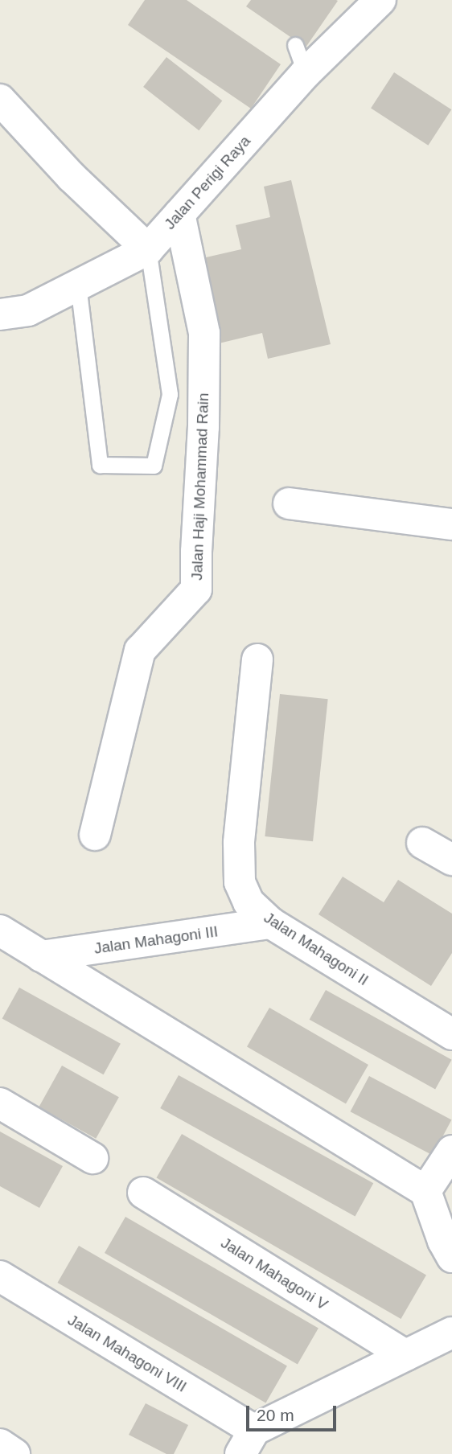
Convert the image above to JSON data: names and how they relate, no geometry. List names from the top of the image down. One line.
{"streets":{"street":["Jalan Perigi Raya","Jalan Haji Mohammad Rain","Jalan Mahagoni III","Jalan Mahagoni II","Jalan Mahagoni V","Jalan Mahagoni VIII"]},"crossings":[["Jalan Perigi Raya","Jalan Haji Mohammad Rain"],["Jalan Mahagoni III","Jalan Mahagoni II"]],"scale_bar":"20 m"}
